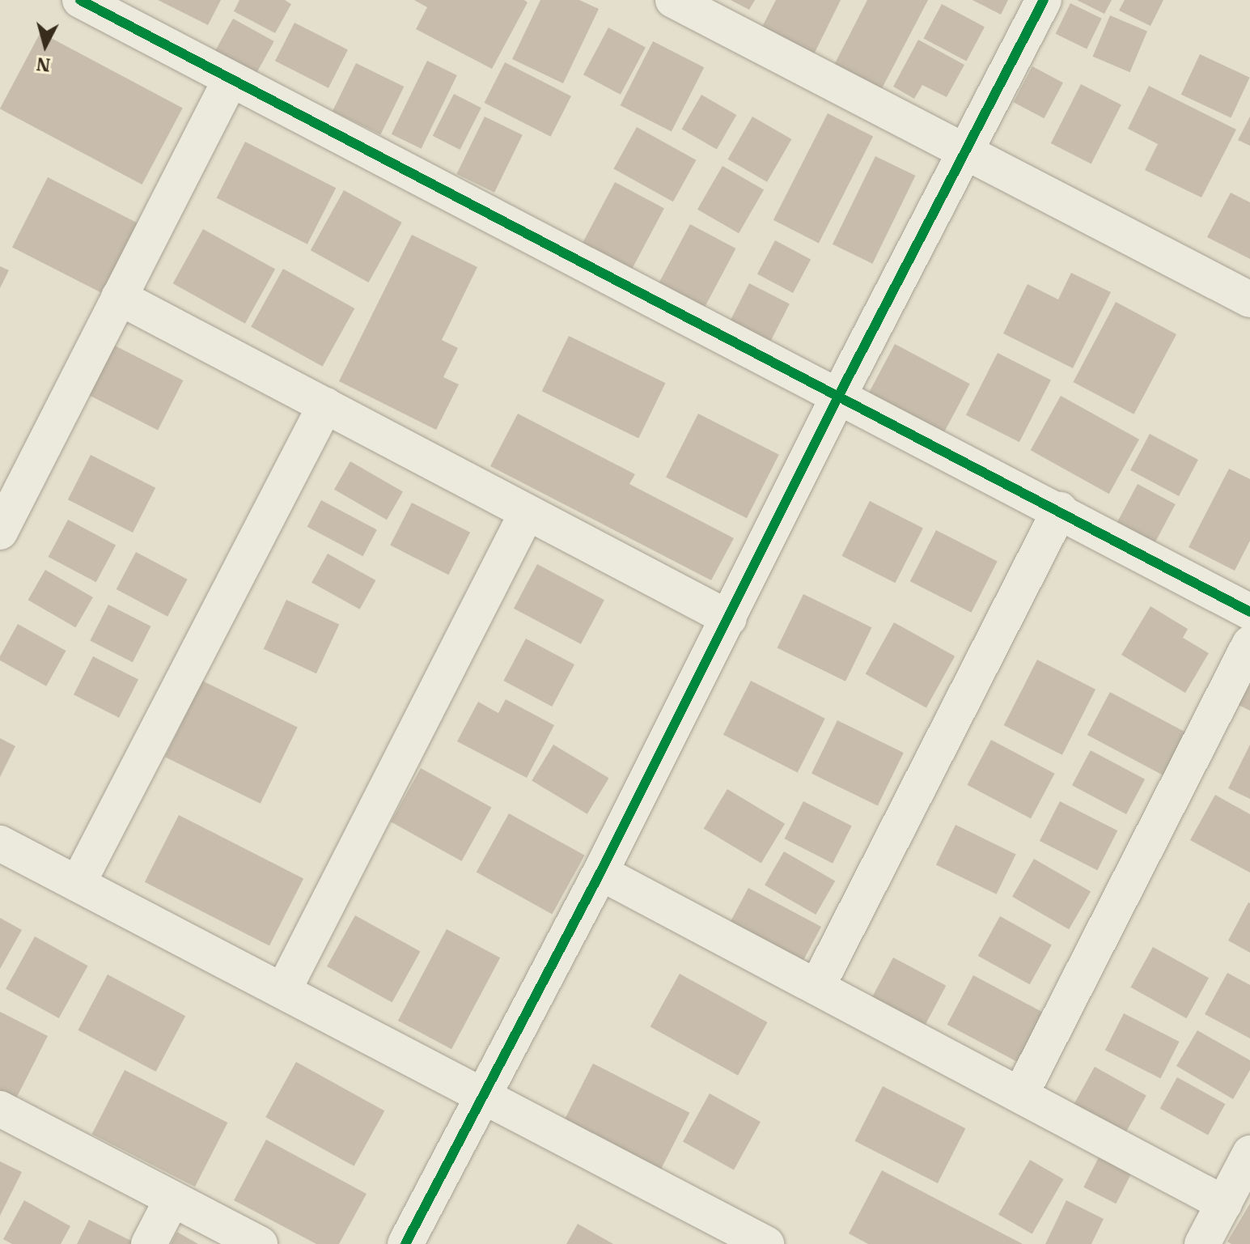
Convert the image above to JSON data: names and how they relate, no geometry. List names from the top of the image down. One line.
{"north":"bottom"}
